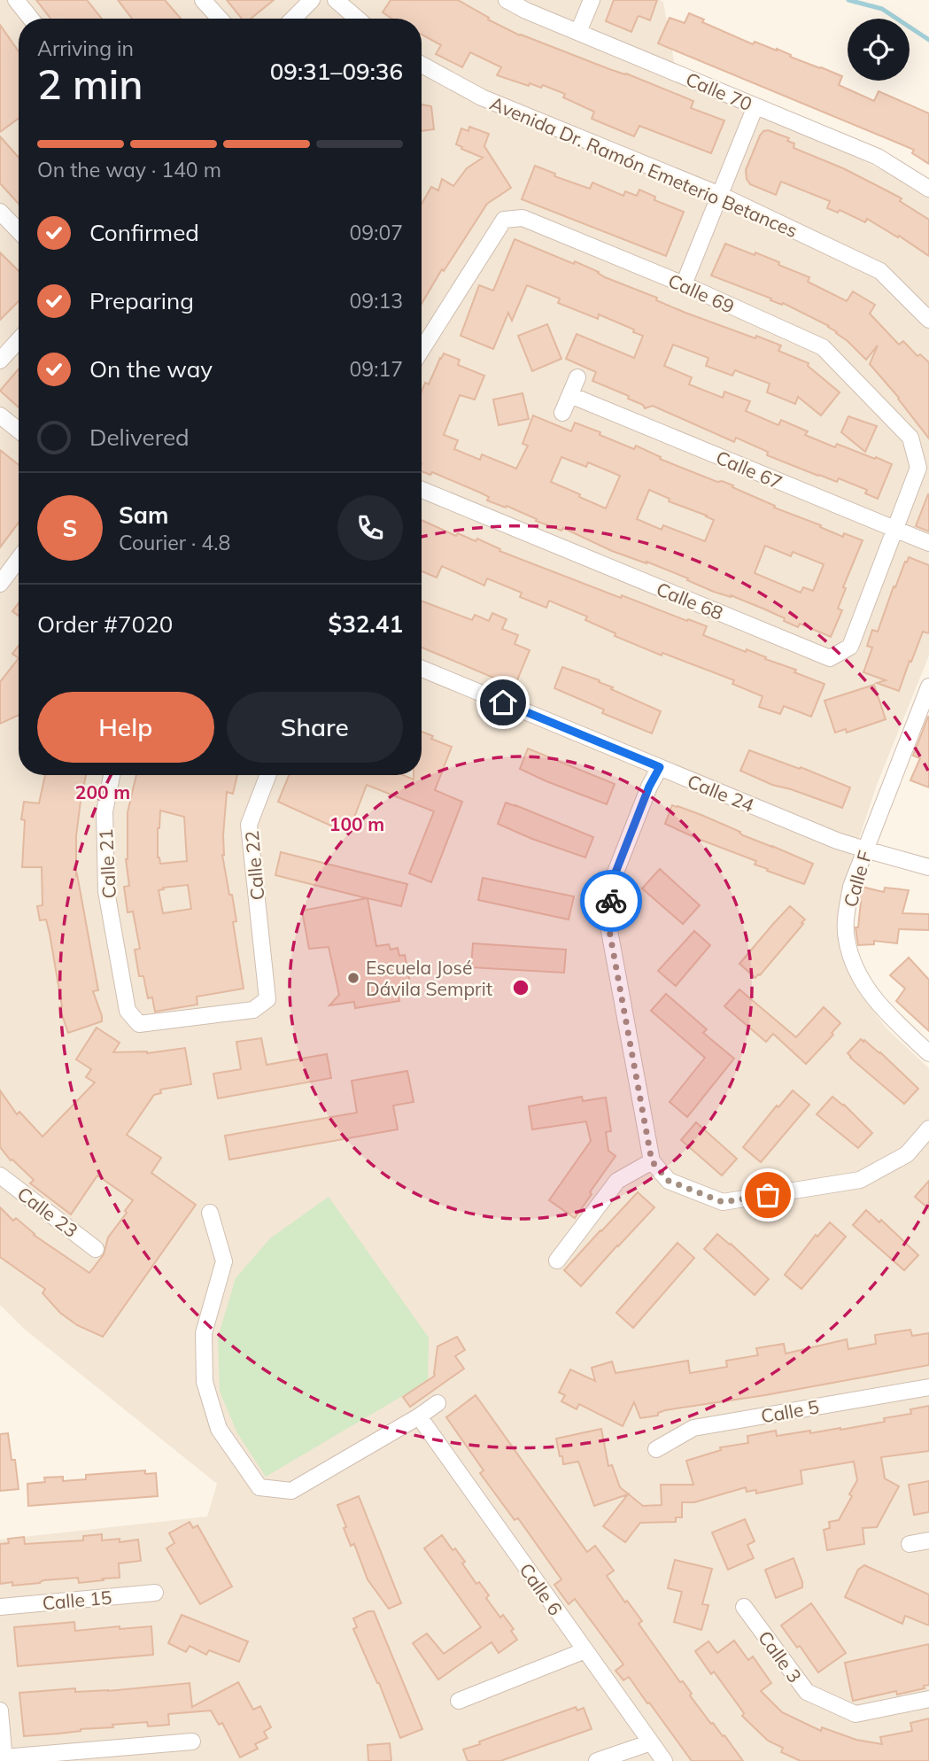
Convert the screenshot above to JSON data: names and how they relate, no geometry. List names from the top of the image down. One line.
{"streets":{"street":["Calle 70","Avenida Dr. Ramón Emeterio Betances","Calle 69","Calle 67","Calle 68","Calle 24","Calle 21","Calle 22","Calle F","Calle 23","Calle 5","Calle 6","Calle 15","Calle 3"]},"crossings":[["Calle 69","Calle 67"],["Calle 69","Calle 68"],["Calle 67","Calle 68"],["Calle 24","Calle F"],["Calle 21","Calle 22"]],"places":["Escuela José Dávila Semprit"],"page":{"heading":["2 min","Arriving in","09:31–09:36"],"panel":["Sam","Courier · 4.8","Order #7020","$32.41"],"bar":"On the way · 140 m","list":[["Confirmed","09:07"],["Preparing","09:13"],["On the way","09:17"],"Delivered"],"round":"S","buttons":["Help","Share"]},"rings":["200 m","100 m"]}
